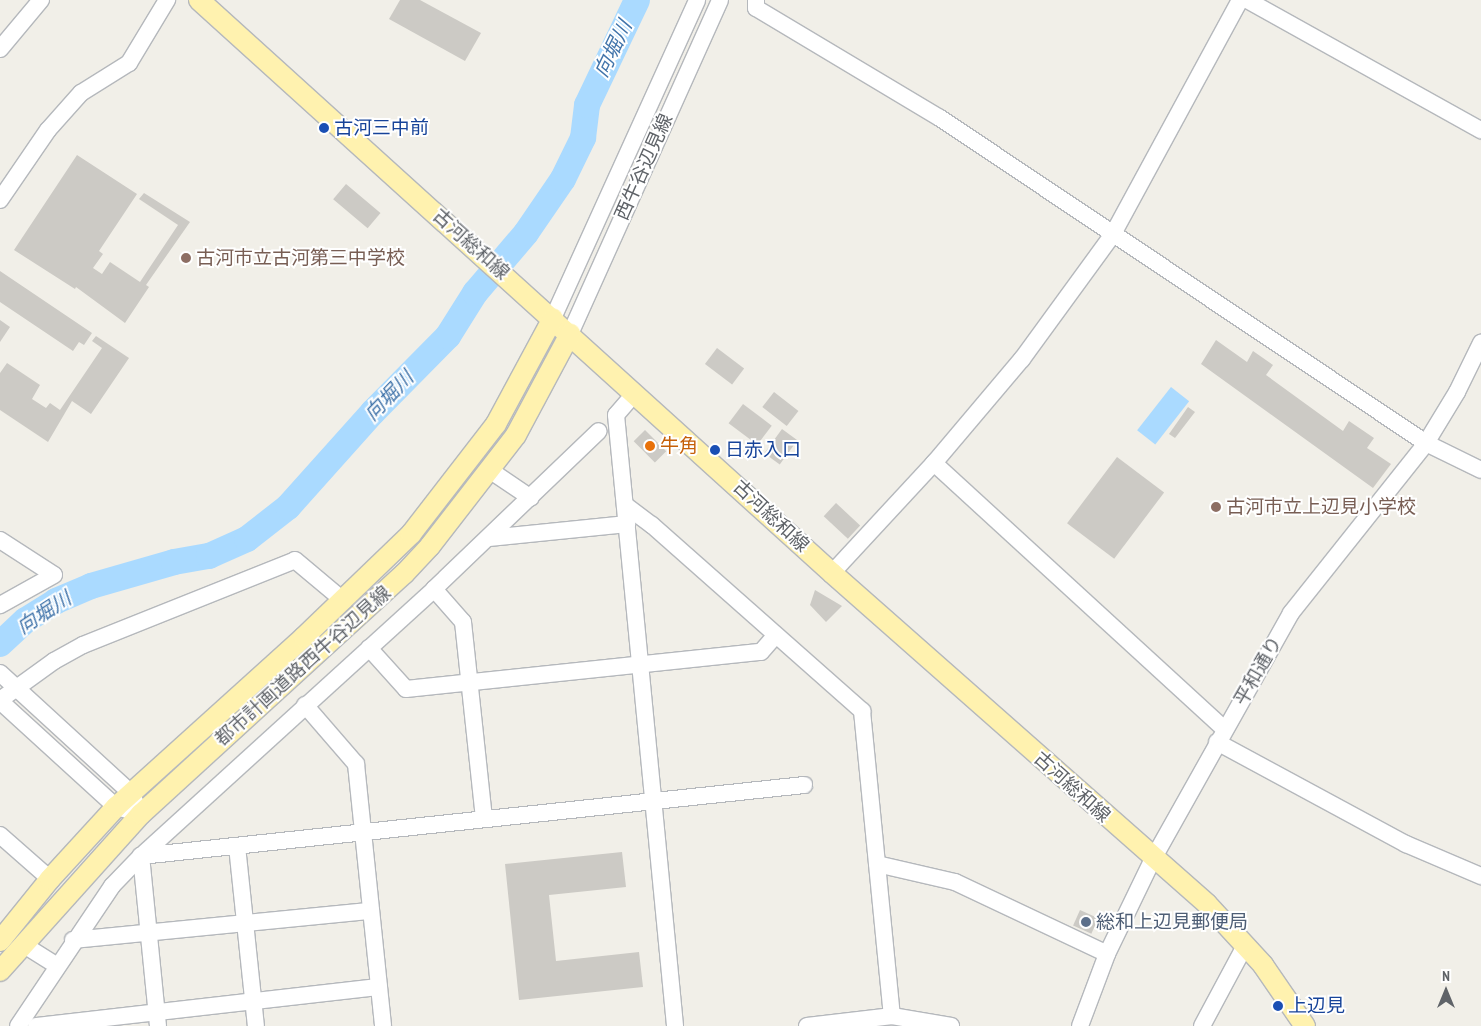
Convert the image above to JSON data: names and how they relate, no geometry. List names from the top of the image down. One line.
{"streets":{"main road":["古河総和線","都市計画道路西牛谷辺見線"],"street":["西牛谷辺見線","平和通り"]},"crossings":[["西牛谷辺見線","古河総和線"],["西牛谷辺見線","都市計画道路西牛谷辺見線"],["古河総和線","都市計画道路西牛谷辺見線"],["古河総和線","平和通り"]],"water":["向堀川"],"places":["古河三中前","古河市立古河第三中学校","牛角","日赤入口","古河市立上辺見小学校","総和上辺見郵便局","上辺見"],"north":"top"}
